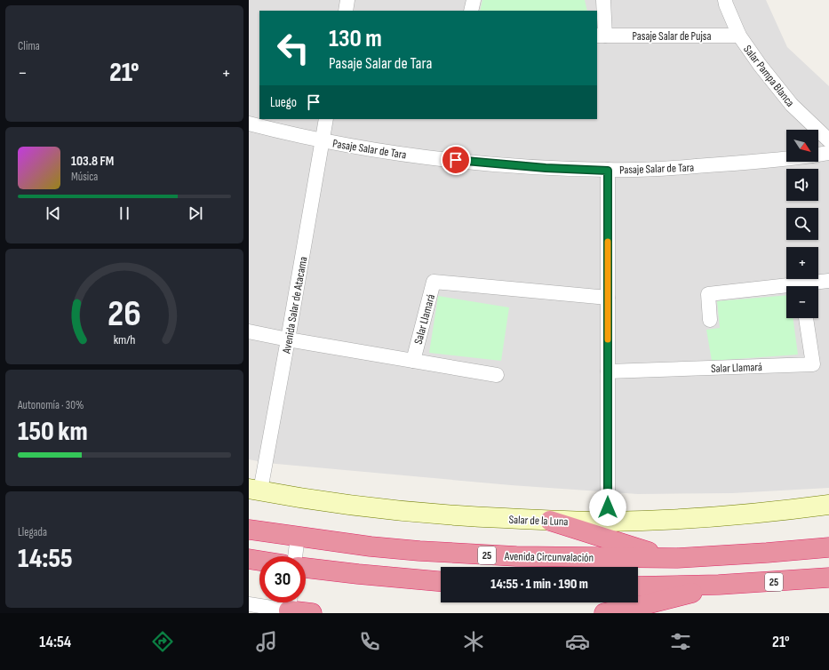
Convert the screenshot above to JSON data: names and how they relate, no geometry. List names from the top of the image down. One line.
{"streets":{"highway":["25","Avenida Circunvalación"],"street":["Pasaje Salar de Pujsa","Salar Pampa Blanca","Pasaje Salar de Tara","Avenida Salar de Atacama","Salar Llamará","Salar de la Luna"]},"crossings":[["Pasaje Salar de Pujsa","Salar Pampa Blanca"],["Pasaje Salar de Tara","Avenida Salar de Atacama"],["Avenida Salar de Atacama","Salar Llamará"],["Avenida Salar de Atacama","Salar de la Luna"]],"north":"bottom right","page":{"tile":["Clima",["Autonomía · 30%","150 km"],["Llegada","14:55"]],"turn":["130 m","Pasaje Salar de Tara"],"heat":["−","21°","+"],"then":"Luego","map_buttons":["+","−"],"song":["103.8 FM","Música"],"limit":"30","trip":"14:55 · 1 min · 190 m","tabs":["14:54","21°"],"gauge":["26","km/h"]}}
